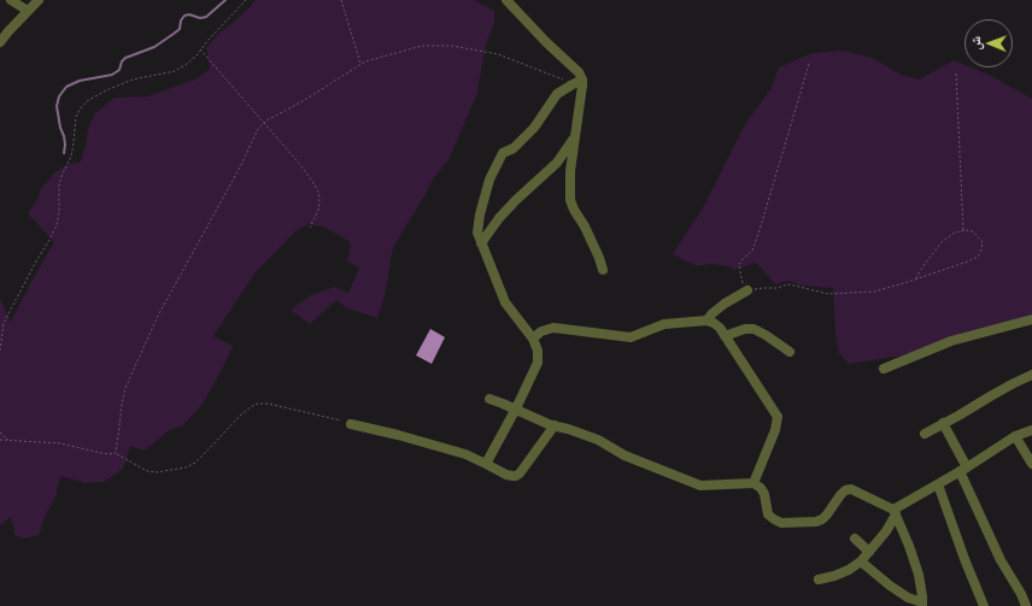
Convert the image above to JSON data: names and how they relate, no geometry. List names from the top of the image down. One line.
{"north":"left"}
